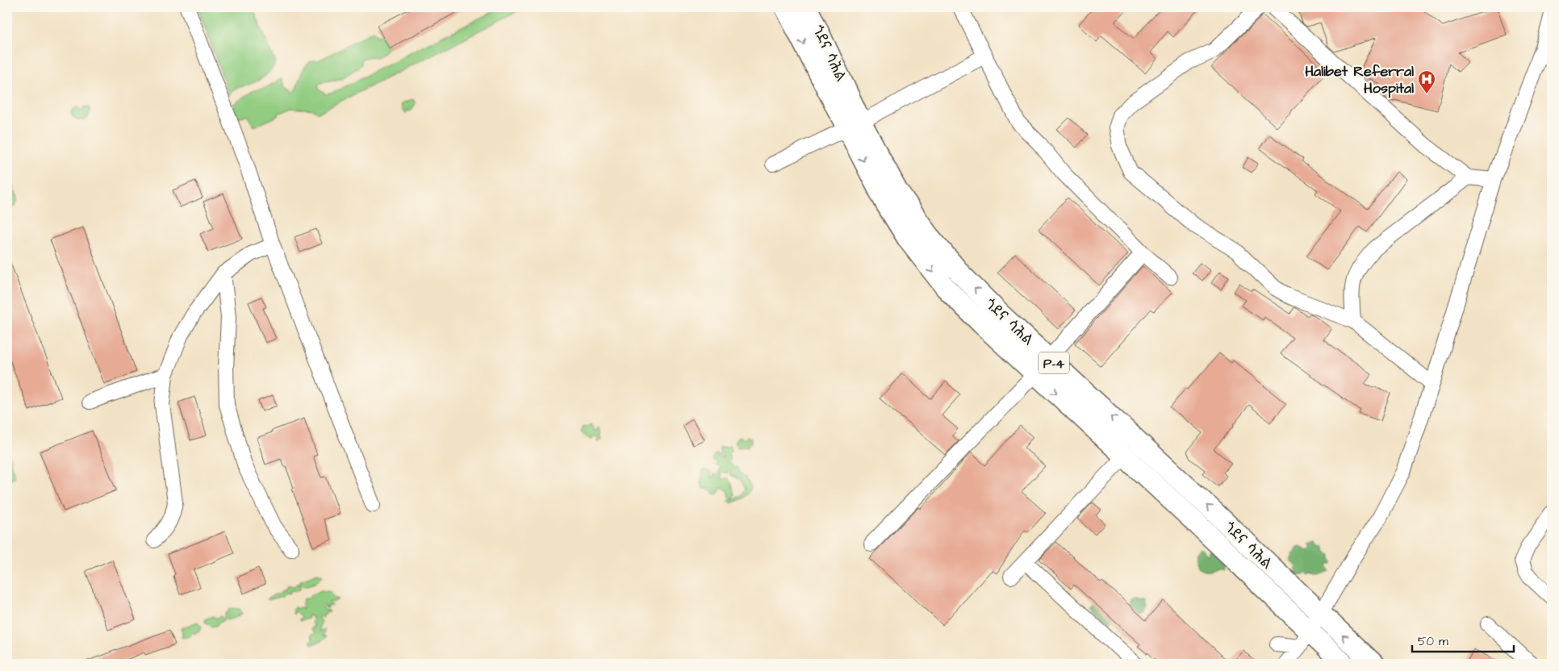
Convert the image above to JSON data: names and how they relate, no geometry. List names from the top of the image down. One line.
{"streets":{"highway":["ጎደና ሳሕል","P-4"]},"places":{"hospital":["Halibet Referral Hospital"]},"scale_bar":"50 m"}
